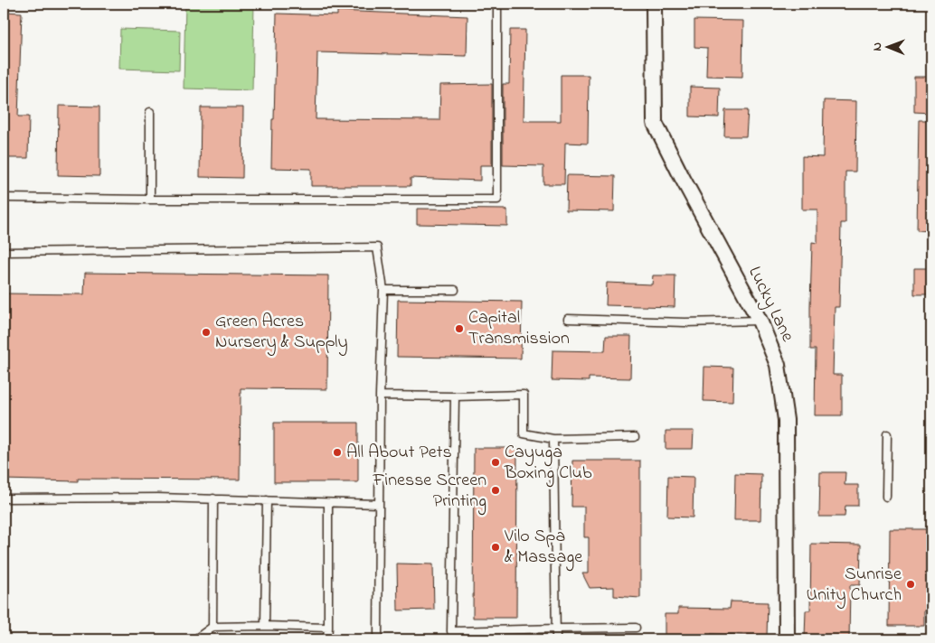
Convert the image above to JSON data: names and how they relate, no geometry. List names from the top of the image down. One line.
{"streets":{"street":["Lucky Lane"]},"places":["Capital Transmission","Green Acres Nursery & Supply","All About Pets","Cayuga Boxing Club","Finesse Screen Printing","Vilo Spa & Massage","Sunrise Unity Church"],"north":"left"}
